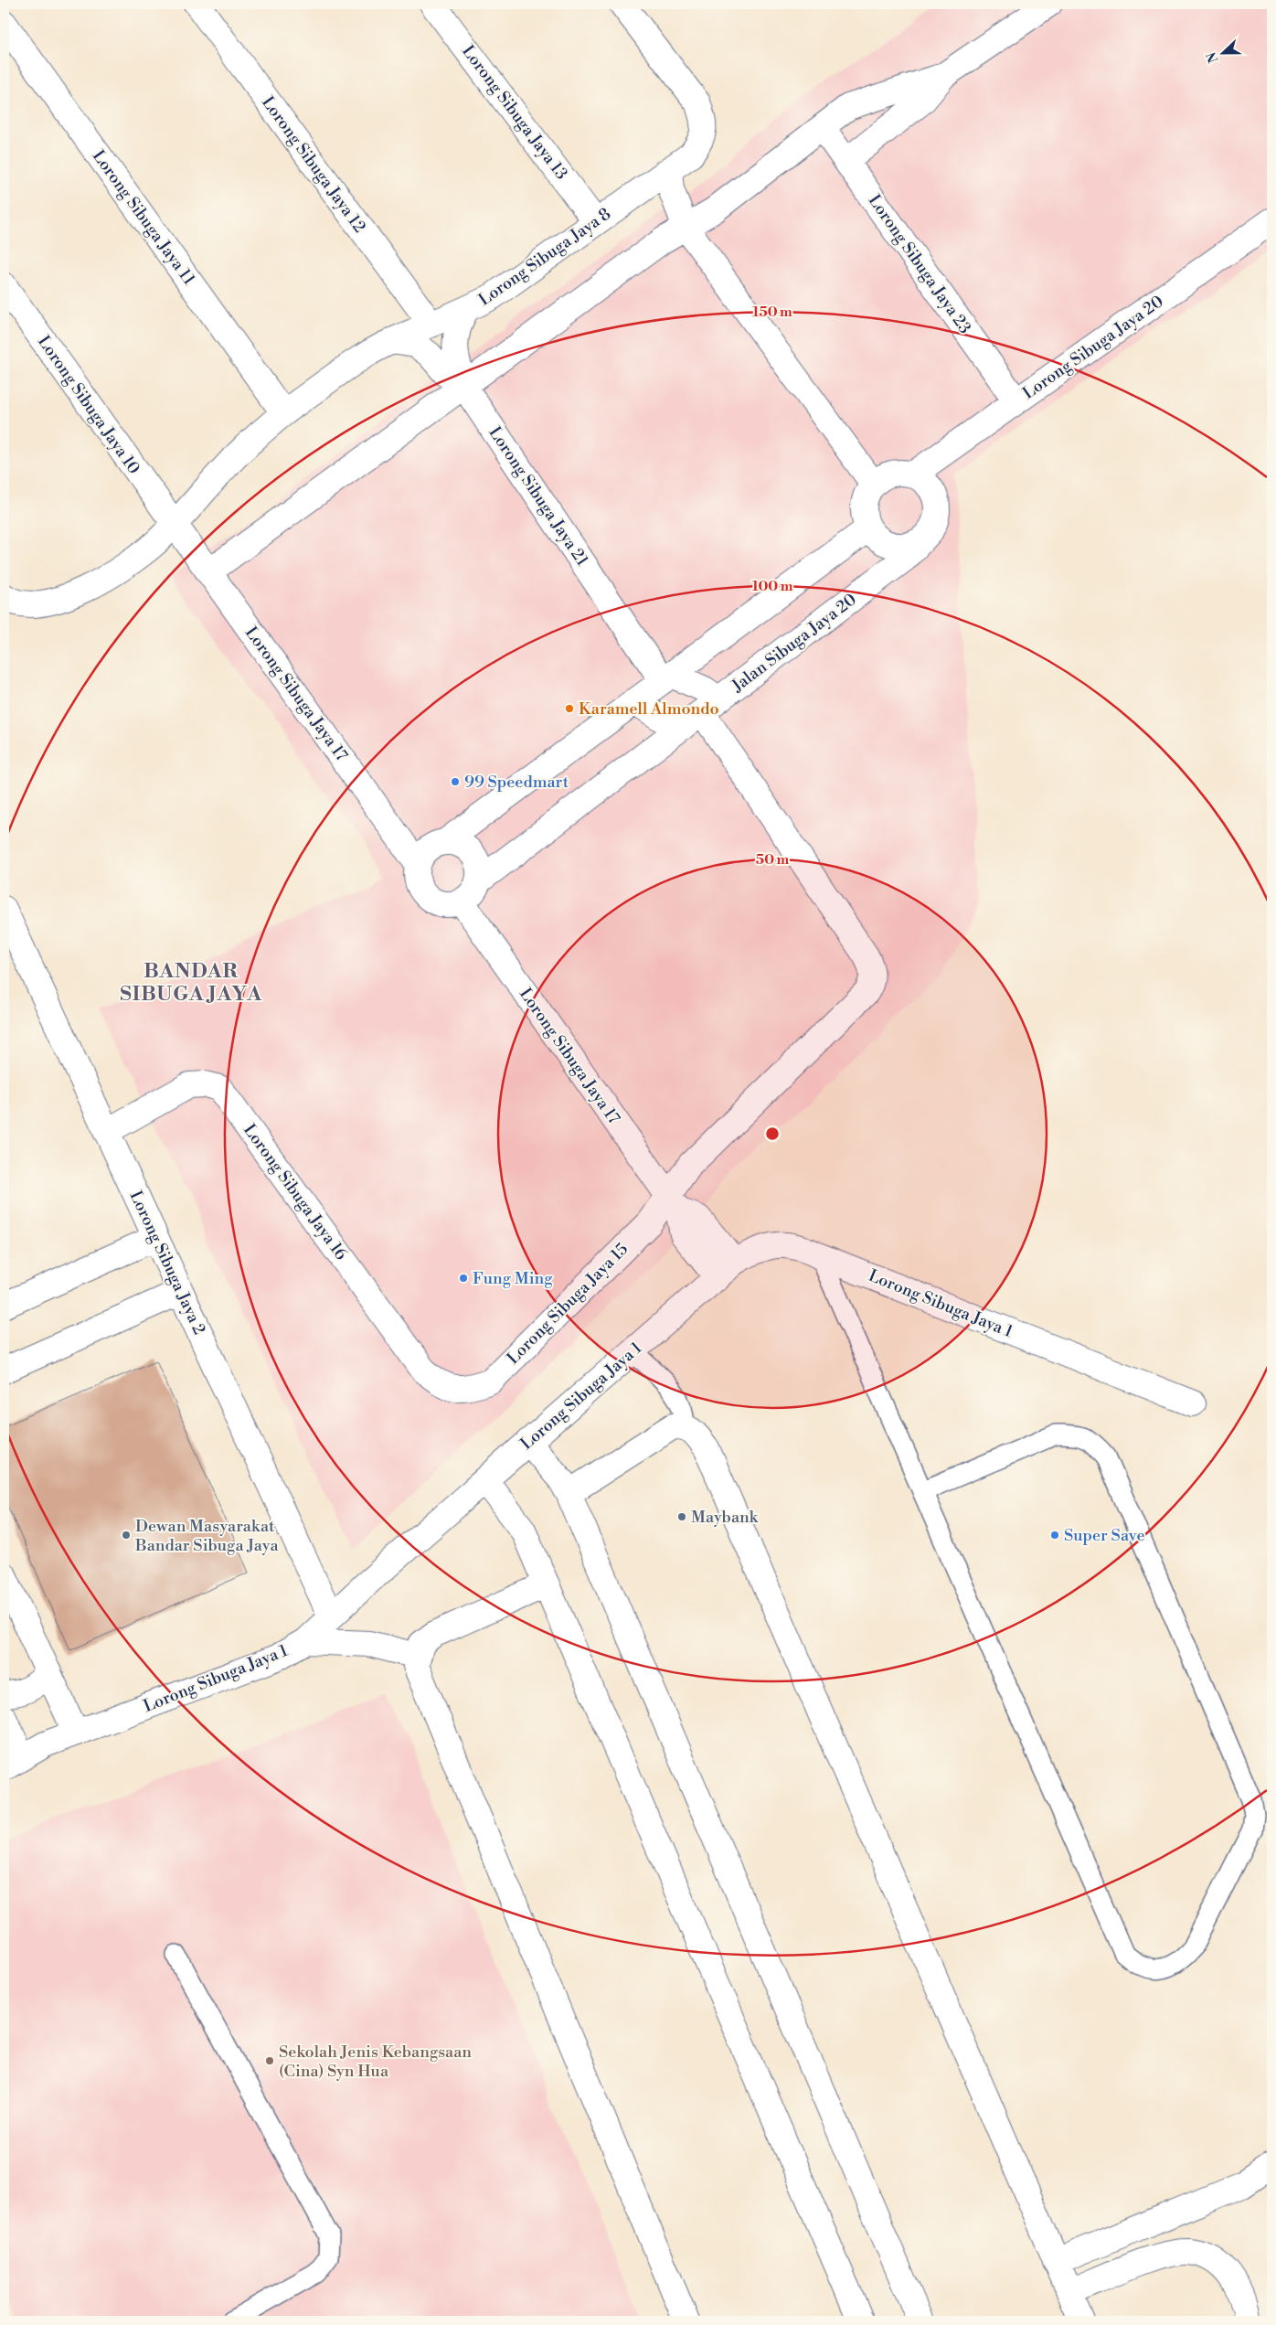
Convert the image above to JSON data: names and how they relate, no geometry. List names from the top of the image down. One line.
{"streets":{"street":["Lorong Sibuga Jaya 13","Lorong Sibuga Jaya 12","Lorong Sibuga Jaya 11","Lorong Sibuga Jaya 8","Lorong Sibuga Jaya 23","Lorong Sibuga Jaya 20","Lorong Sibuga Jaya 10","Lorong Sibuga Jaya 21","Jalan Sibuga Jaya 20","Lorong Sibuga Jaya 17","Lorong Sibuga Jaya 16","Lorong Sibuga Jaya 2","Lorong Sibuga Jaya 15","Lorong Sibuga Jaya 1"]},"crossings":[["Lorong Sibuga Jaya 13","Lorong Sibuga Jaya 8"],["Lorong Sibuga Jaya 12","Lorong Sibuga Jaya 8"],["Lorong Sibuga Jaya 11","Lorong Sibuga Jaya 8"],["Lorong Sibuga Jaya 8","Lorong Sibuga Jaya 10"],["Lorong Sibuga Jaya 8","Lorong Sibuga Jaya 21"],["Lorong Sibuga Jaya 8","Lorong Sibuga Jaya 17"],["Lorong Sibuga Jaya 23","Lorong Sibuga Jaya 20"],["Lorong Sibuga Jaya 20","Jalan Sibuga Jaya 20"],["Lorong Sibuga Jaya 10","Lorong Sibuga Jaya 17"],["Jalan Sibuga Jaya 20","Lorong Sibuga Jaya 17"],["Jalan Sibuga Jaya 20","Lorong Sibuga Jaya 15"],["Lorong Sibuga Jaya 17","Lorong Sibuga Jaya 15"],["Lorong Sibuga Jaya 17","Lorong Sibuga Jaya 1"],["Lorong Sibuga Jaya 16","Lorong Sibuga Jaya 2"],["Lorong Sibuga Jaya 16","Lorong Sibuga Jaya 15"],["Lorong Sibuga Jaya 2","Lorong Sibuga Jaya 1"]],"districts":["BANDAR SIBUGA JAYA"],"places":["Karamell Almondo","99 Speedmart","Fung Ming","Maybank","Dewan Masyarakat Bandar Sibuga Jaya","Super Save","Sekolah Jenis Kebangsaan (Cina) Syn Hua"],"north":"left","rings":["150 m","100 m","50 m"]}
